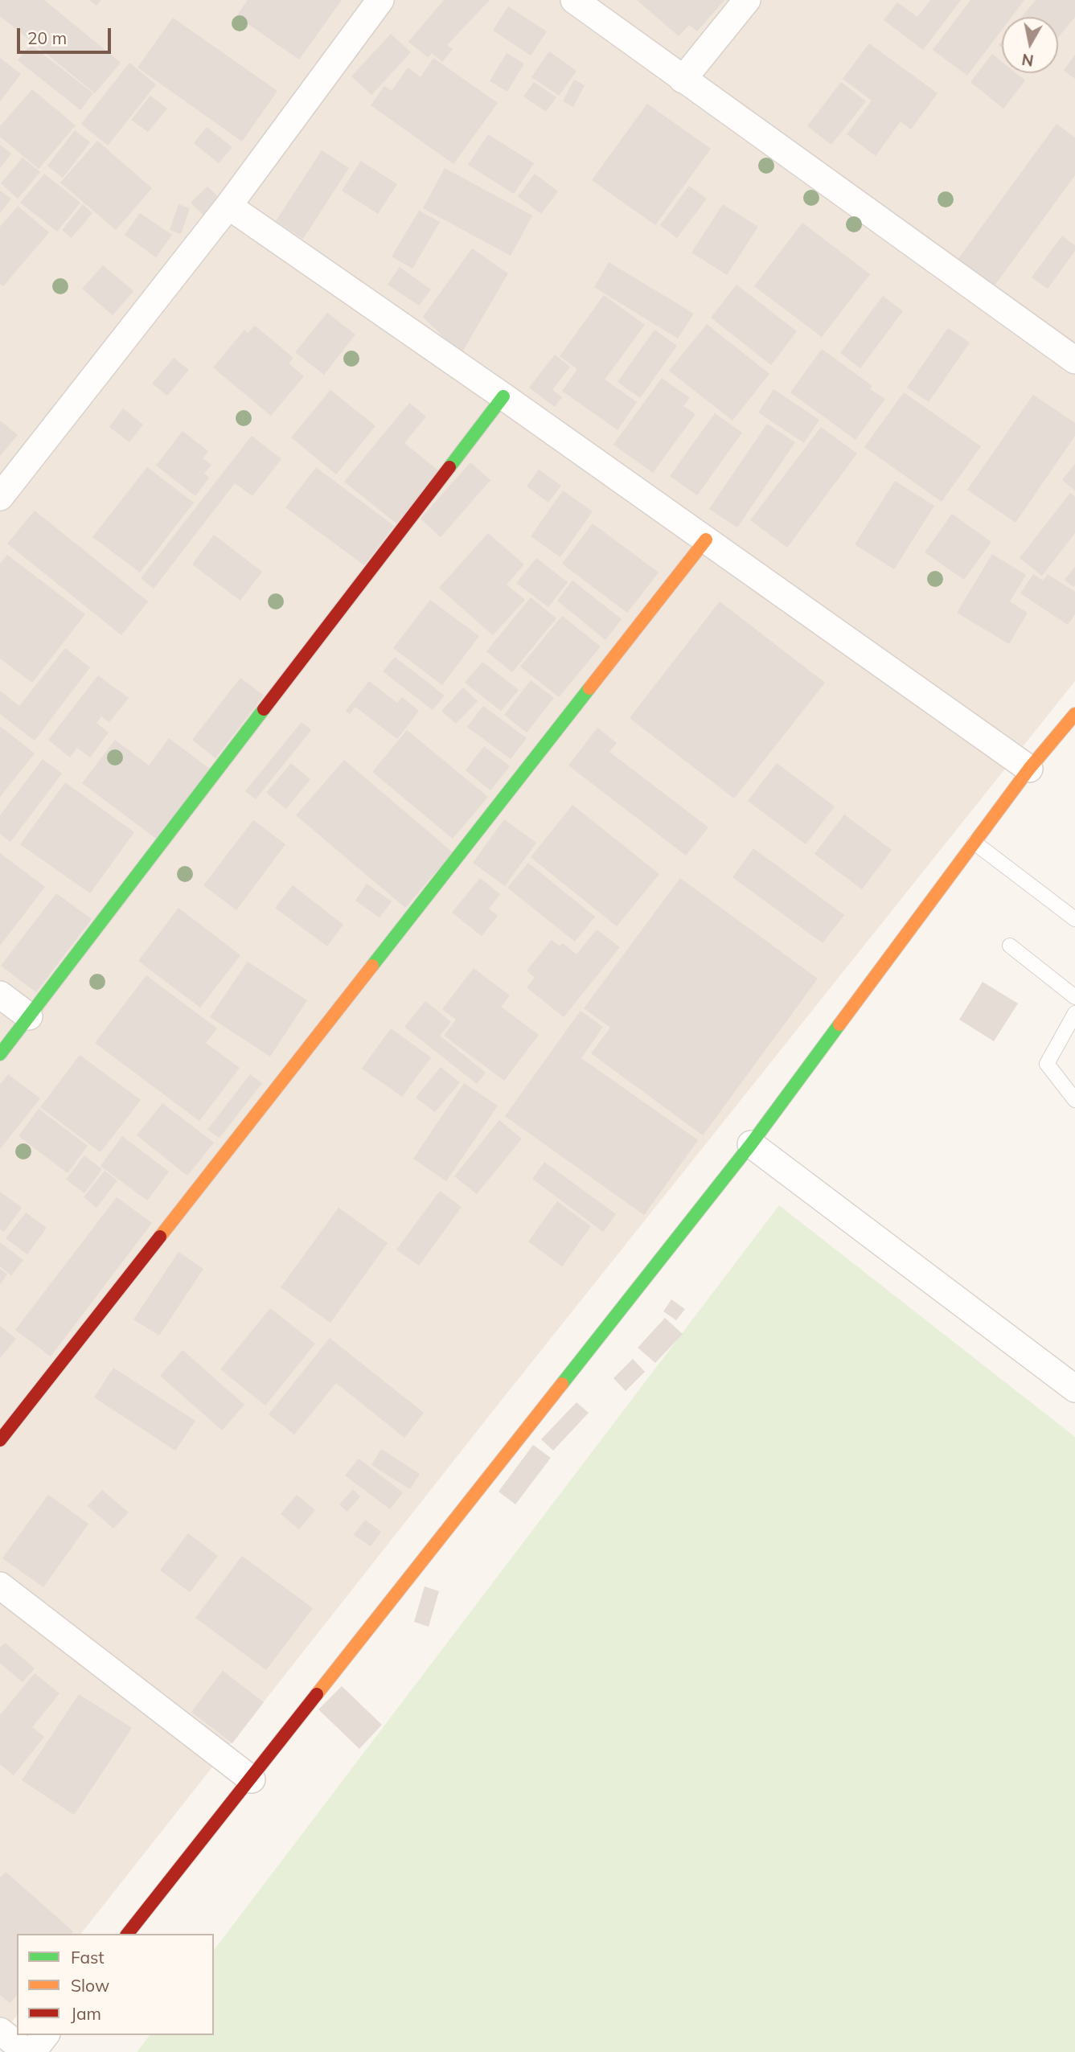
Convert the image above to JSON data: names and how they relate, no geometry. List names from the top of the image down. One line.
{"legend":["Fast","Slow","Jam"],"scale_bar":"20 m","north":"bottom"}
